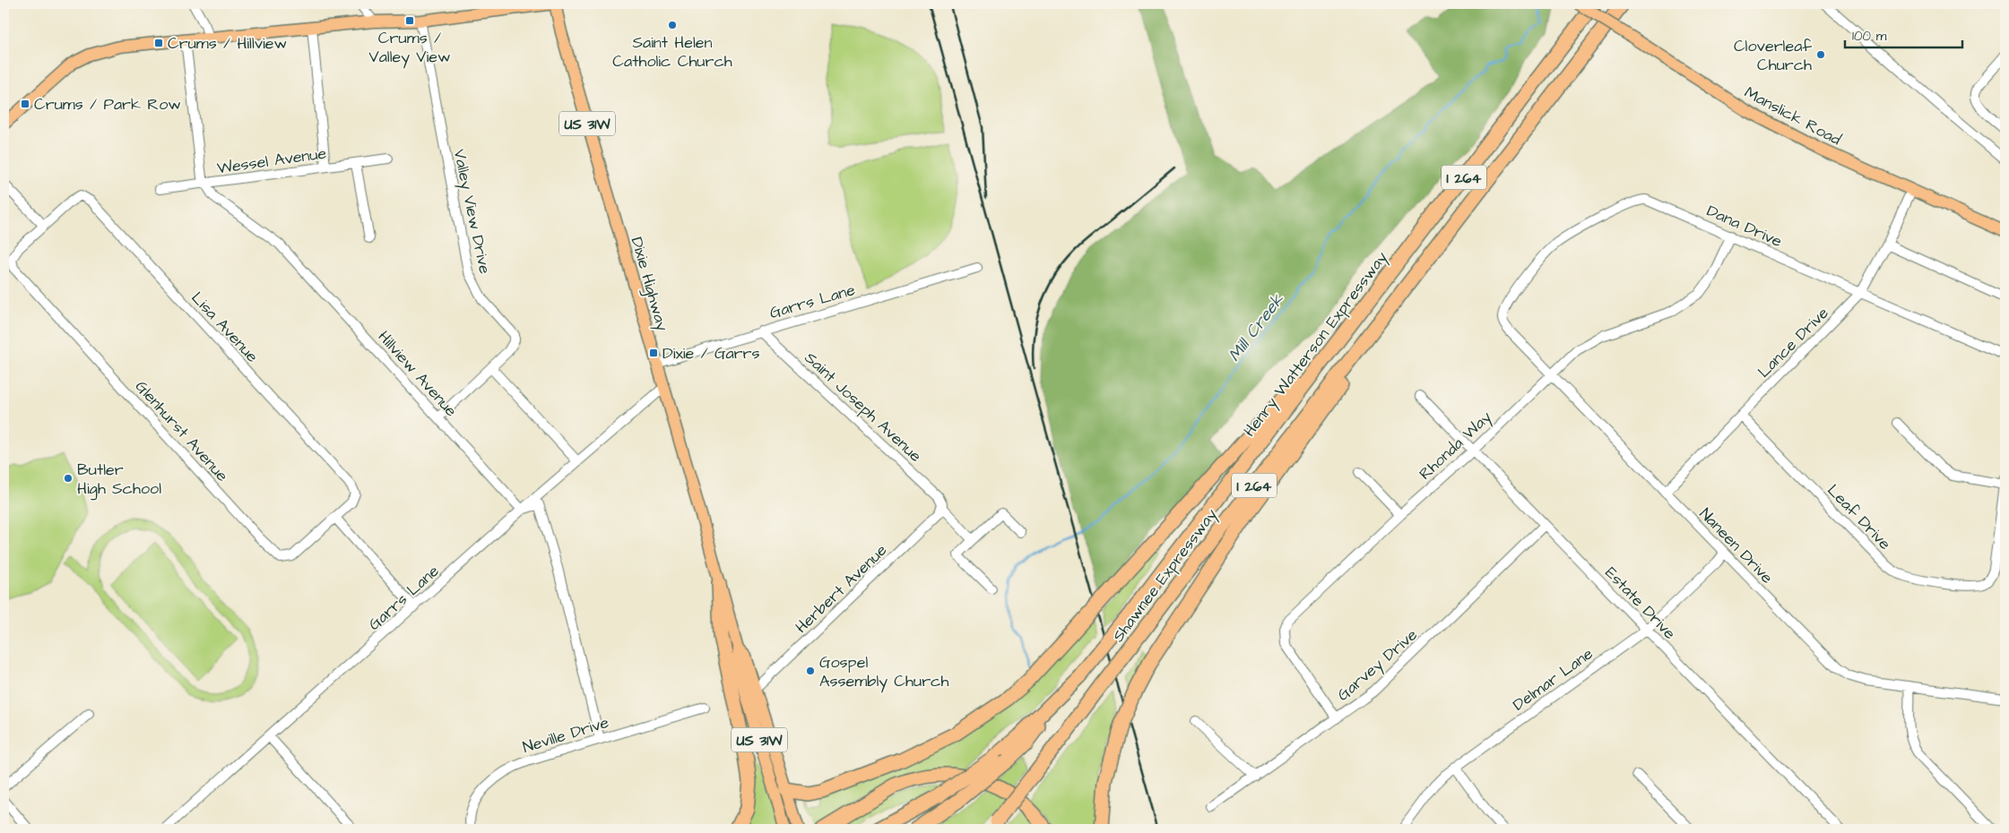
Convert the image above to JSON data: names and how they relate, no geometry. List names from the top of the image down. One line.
{"streets":{"highway":["I 264","Henry Watterson Expressway","Shawnee Expressway"],"main road":["Manslick Road","US 31W","Dixie Highway"],"street":["Wessel Avenue","Valley View Drive","Dana Drive","Garrs Lane","Lisa Avenue","Lance Drive","Hillview Avenue","Saint Joseph Avenue","Glenhurst Avenue","Rhonda Way","Leaf Drive","Naneen Drive","Herbert Avenue","Estate Drive","Garvey Drive","Delmar Lane","Neville Drive"]},"crossings":[["Manslick Road","Lance Drive"],["Wessel Avenue","Hillview Avenue"],["I 264","Henry Watterson Expressway"],["I 264","Shawnee Expressway"],["Valley View Drive","Hillview Avenue"],["Dana Drive","Lance Drive"],["Dana Drive","Rhonda Way"],["Dana Drive","Naneen Drive"],["Dixie Highway","Garrs Lane"],["Dixie Highway","Herbert Avenue"],["Garrs Lane","Hillview Avenue"],["Garrs Lane","Saint Joseph Avenue"],["Lisa Avenue","Glenhurst Avenue"],["Lance Drive","Leaf Drive"],["Lance Drive","Naneen Drive"],["Saint Joseph Avenue","Herbert Avenue"],["Rhonda Way","Naneen Drive"],["Rhonda Way","Estate Drive"],["Rhonda Way","Garvey Drive"],["Naneen Drive","Delmar Lane"],["Estate Drive","Garvey Drive"],["Estate Drive","Delmar Lane"]],"water":["Mill Creek"],"places":{"transit":["Crums / Valley View","Crums / Hillview","Crums / Park Row","Dixie / Garrs"],"other":["Saint Helen Catholic Church","Cloverleaf Church","Butler High School","Gospel Assembly Church"]},"scale_bar":"100 m"}
